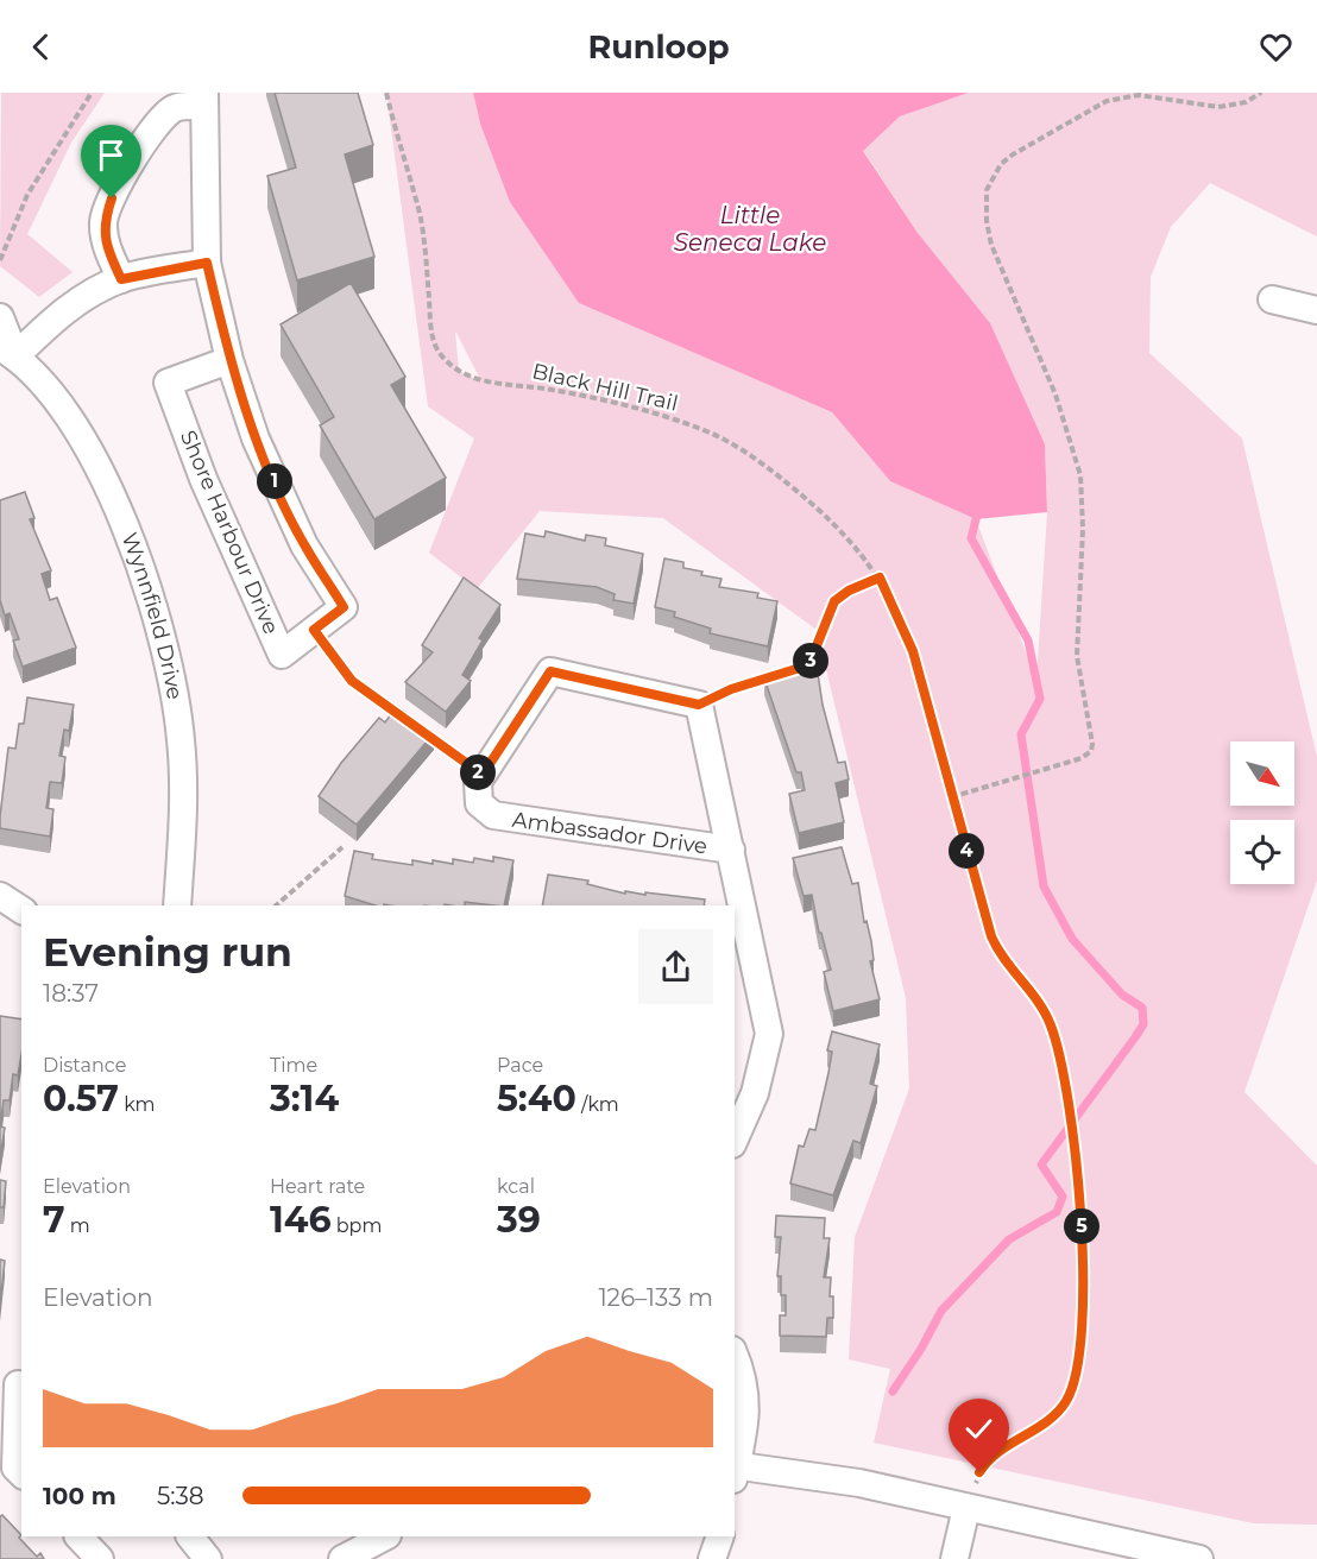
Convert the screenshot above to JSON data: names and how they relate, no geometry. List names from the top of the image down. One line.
{"streets":{"street":["Shore Harbour Drive","Wynnfield Drive","Ambassador Drive"],"path":["Black Hill Trail"]},"water":["Little Seneca Lake"],"north":"bottom right","page":{"header":"Runloop","pins":["1","3","2","4","5"],"heading":["Evening run","18:37"],"stats":[["Distance","0.57 km"],["Time","3:14"],["Pace","5:40 /km"],["Elevation","7 m"],["Heart rate","146 bpm"],["kcal","39"]],"chart":["Elevation","126–133 m"],"list":[{"name":"100 m","note":"5:38"}]}}
